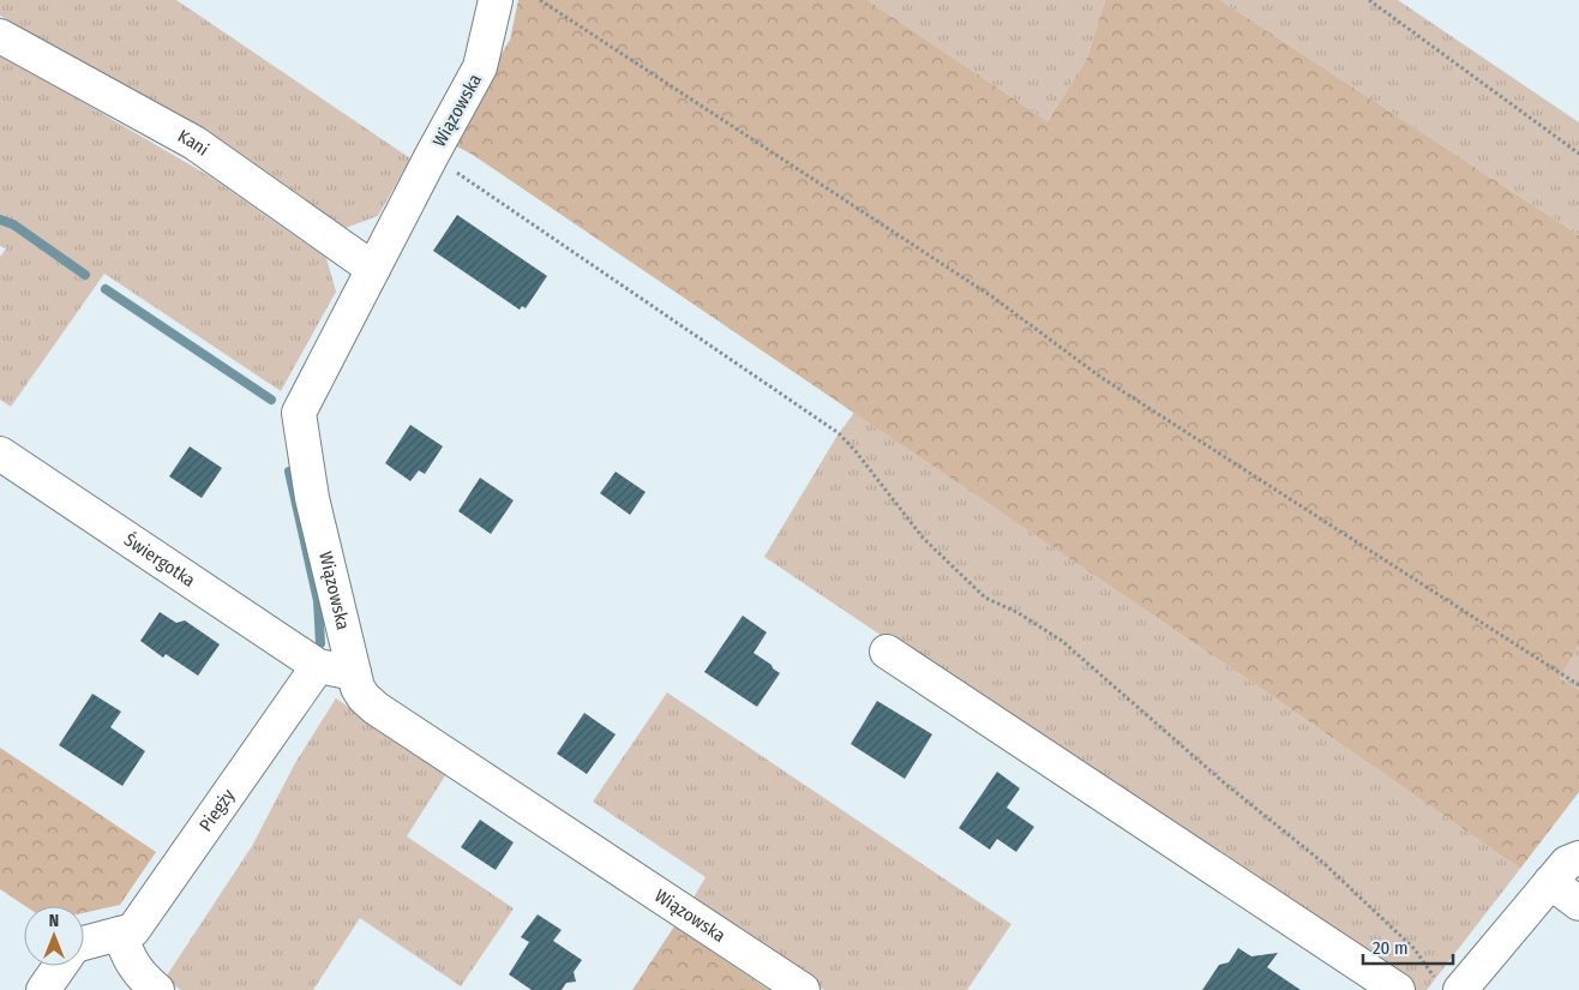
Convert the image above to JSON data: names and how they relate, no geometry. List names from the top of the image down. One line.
{"streets":{"street":["Wiązowska","Kani","Świergotka","Piegży"]},"crossings":[["Wiązowska","Kani"],["Świergotka","Piegży"]],"scale_bar":"20 m","north":"top"}
